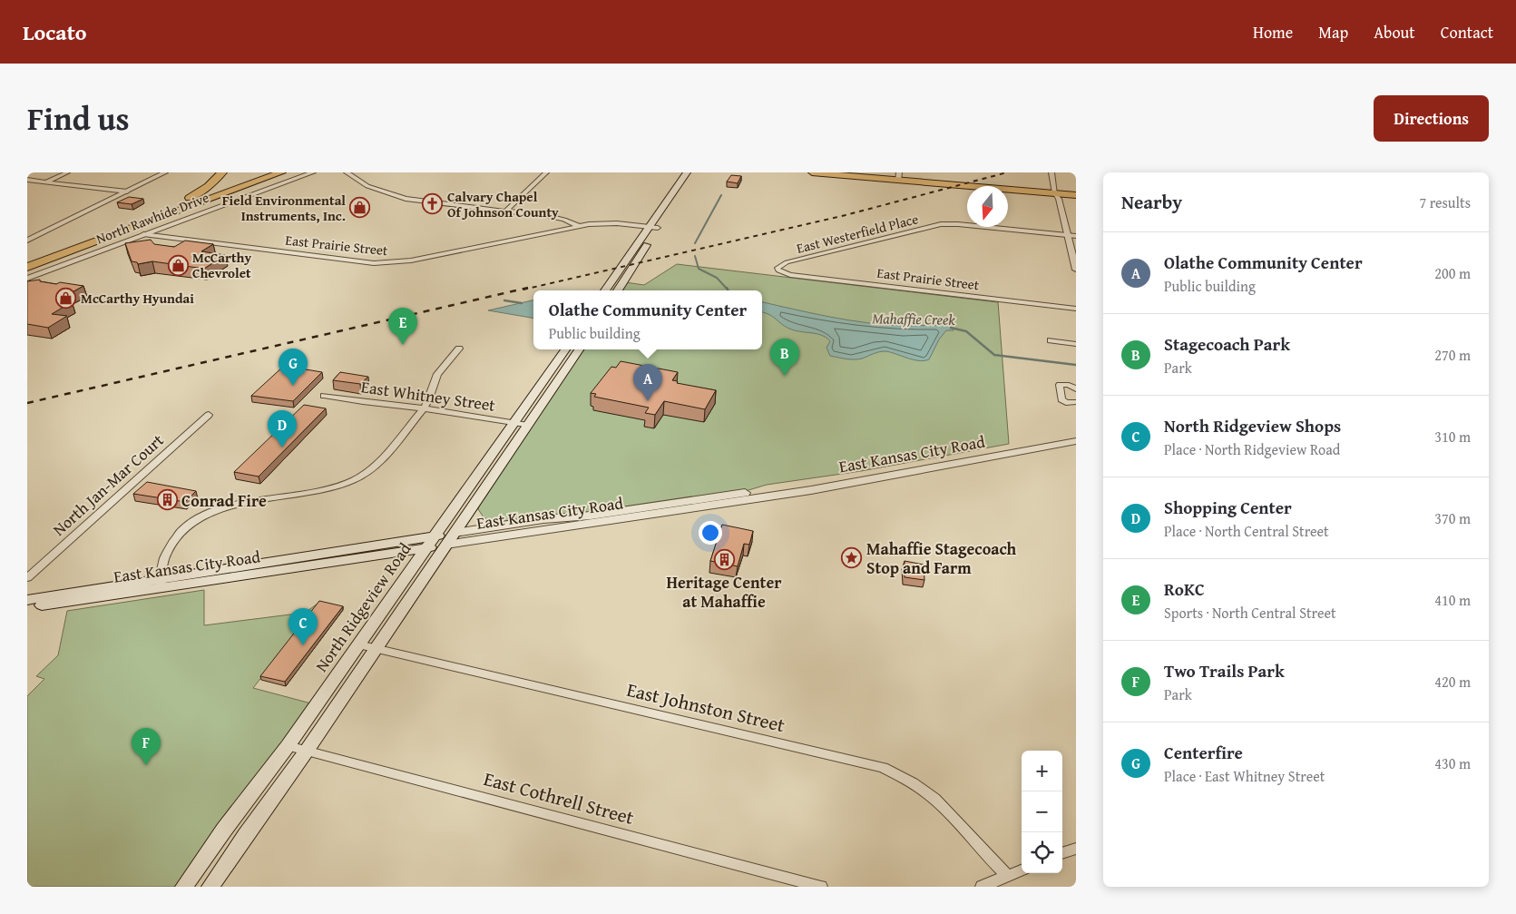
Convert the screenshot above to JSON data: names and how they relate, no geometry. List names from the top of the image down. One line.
{"streets":{"main road":["East Kansas City Road","North Ridgeview Road"],"street":["North Rawhide Drive","East Westerfield Place","East Prairie Street","East Whitney Street","North Jan-Mar Court","East Johnston Street","East Cothrell Street"]},"crossings":[["North Rawhide Drive","East Prairie Street"],["East Westerfield Place","East Prairie Street"],["East Whitney Street","North Ridgeview Road"],["East Kansas City Road","North Ridgeview Road"],["North Ridgeview Road","East Johnston Street"],["North Ridgeview Road","East Cothrell Street"]],"water":["Mahaffie Creek"],"places":{"church":["Calvary Chapel Of Johnson County"],"shop":["Field Environmental Instruments, Inc.","McCarthy Chevrolet","McCarthy Hyundai"],"building":["Conrad Fire","Heritage Center at Mahaffie"],"place":["Mahaffie Stagecoach Stop and Farm"]},"north":"bottom","page":{"header":"Locato","nav":["Home","Map","About","Contact"],"title":"Find us","buttons":"Directions","heading":["Nearby","7 results"],"list":[{"mark":"A","name":"Olathe Community Center","note":"Public building","value":"200 m"},{"mark":"B","name":"Stagecoach Park","note":"Park","value":"270 m"},{"mark":"C","name":"North Ridgeview Shops","note":"Place · North Ridgeview Road","value":"310 m"},{"mark":"D","name":"Shopping Center","note":"Place · North Central Street","value":"370 m"},{"mark":"E","name":"RoKC","note":"Sports · North Central Street","value":"410 m"},{"mark":"F","name":"Two Trails Park","note":"Park","value":"420 m"},{"mark":"G","name":"Centerfire","note":"Place · East Whitney Street","value":"430 m"}],"popup":["Olathe Community Center","Public building"],"pins":["E","B","G","A","D","C","F"],"map_buttons":["+","−"]}}
